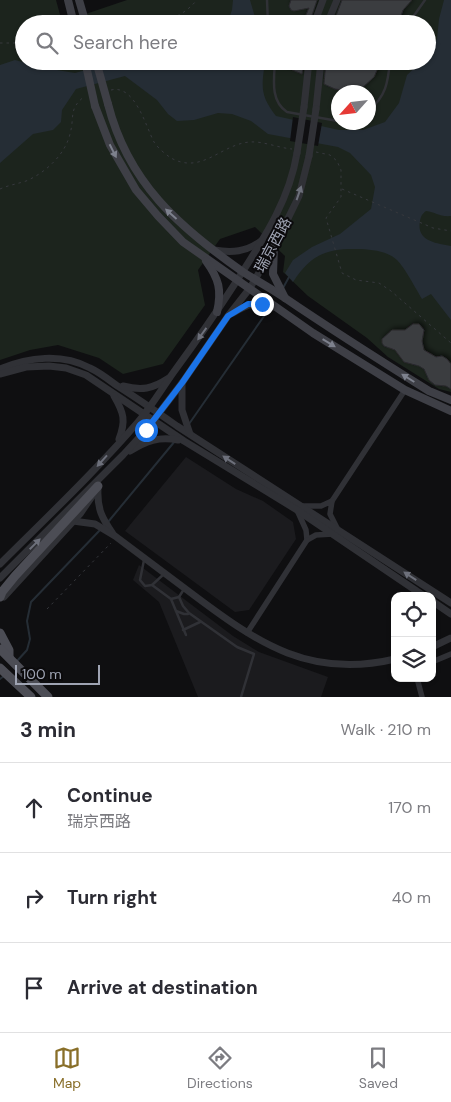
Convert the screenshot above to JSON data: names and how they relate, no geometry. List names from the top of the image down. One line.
{"streets":{"street":["瑞京西路"]},"scale_bar":"100 m","north":"bottom left","page":{"search":"Search here","scale":"100 m","heading":["3 min","Walk · 210 m"],"list":[["Continue","瑞京西路","170 m"],["Turn right","40 m"],"Arrive at destination"],"nav":["Map","Directions","Saved"]}}
